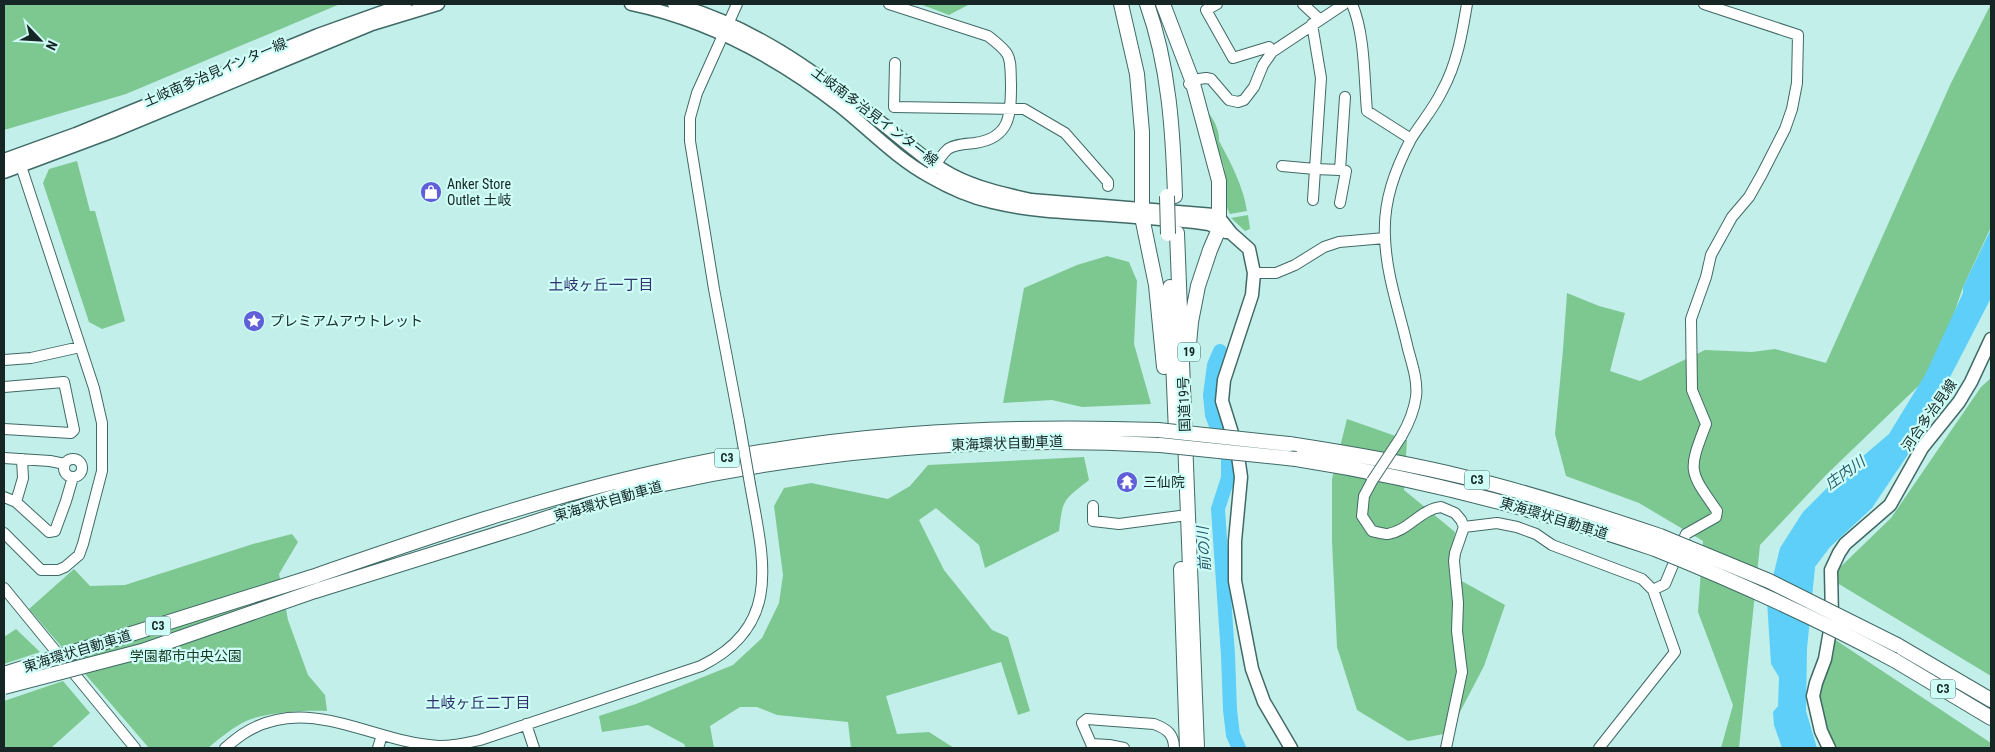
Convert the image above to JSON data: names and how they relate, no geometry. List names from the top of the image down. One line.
{"streets":{"highway":["19","国道19号","東海環状自動車道","C3"],"main road":["土岐南多治見インター線","河合多治見線"]},"crossings":[["土岐南多治見インター線","19"],["19","国道19号"]],"districts":["土岐ヶ丘一丁目","土岐ヶ丘二丁目"],"water":["庄内川","前の川"],"parks":["学園都市中央公園"],"places":{"shop":["Anker Store Outlet 土岐"],"place":["プレミアムアウトレット"],"temple":["三仙院"]},"north":"bottom right"}
